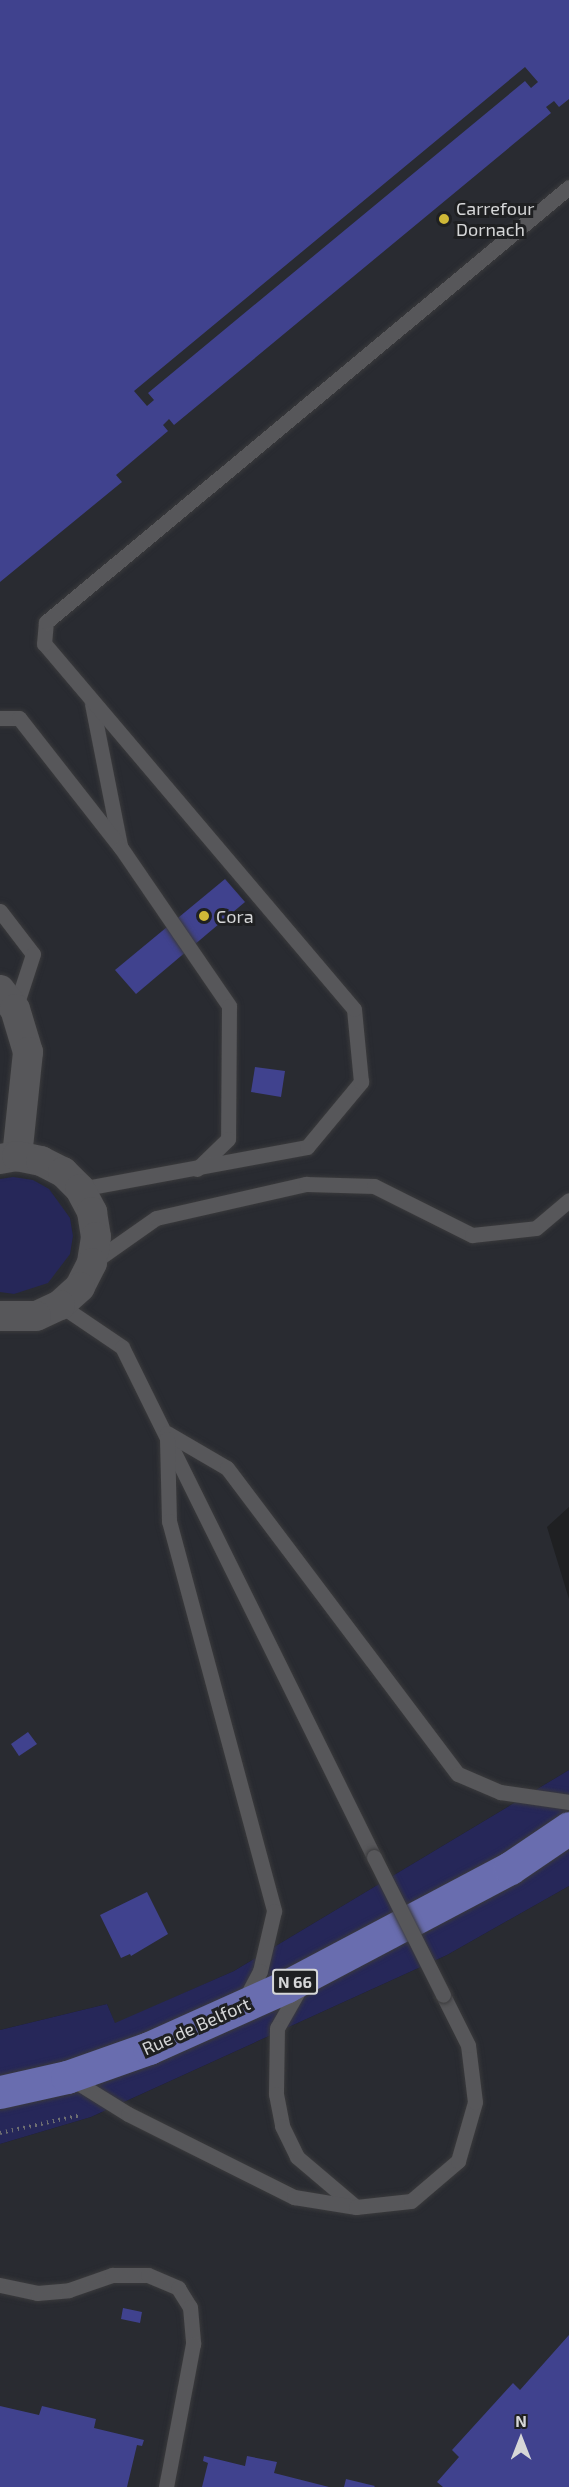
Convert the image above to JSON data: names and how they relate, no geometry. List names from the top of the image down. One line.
{"streets":{"main road":["N 66","Rue de Belfort"]},"places":["Carrefour Dornach","Cora"],"north":"top"}
